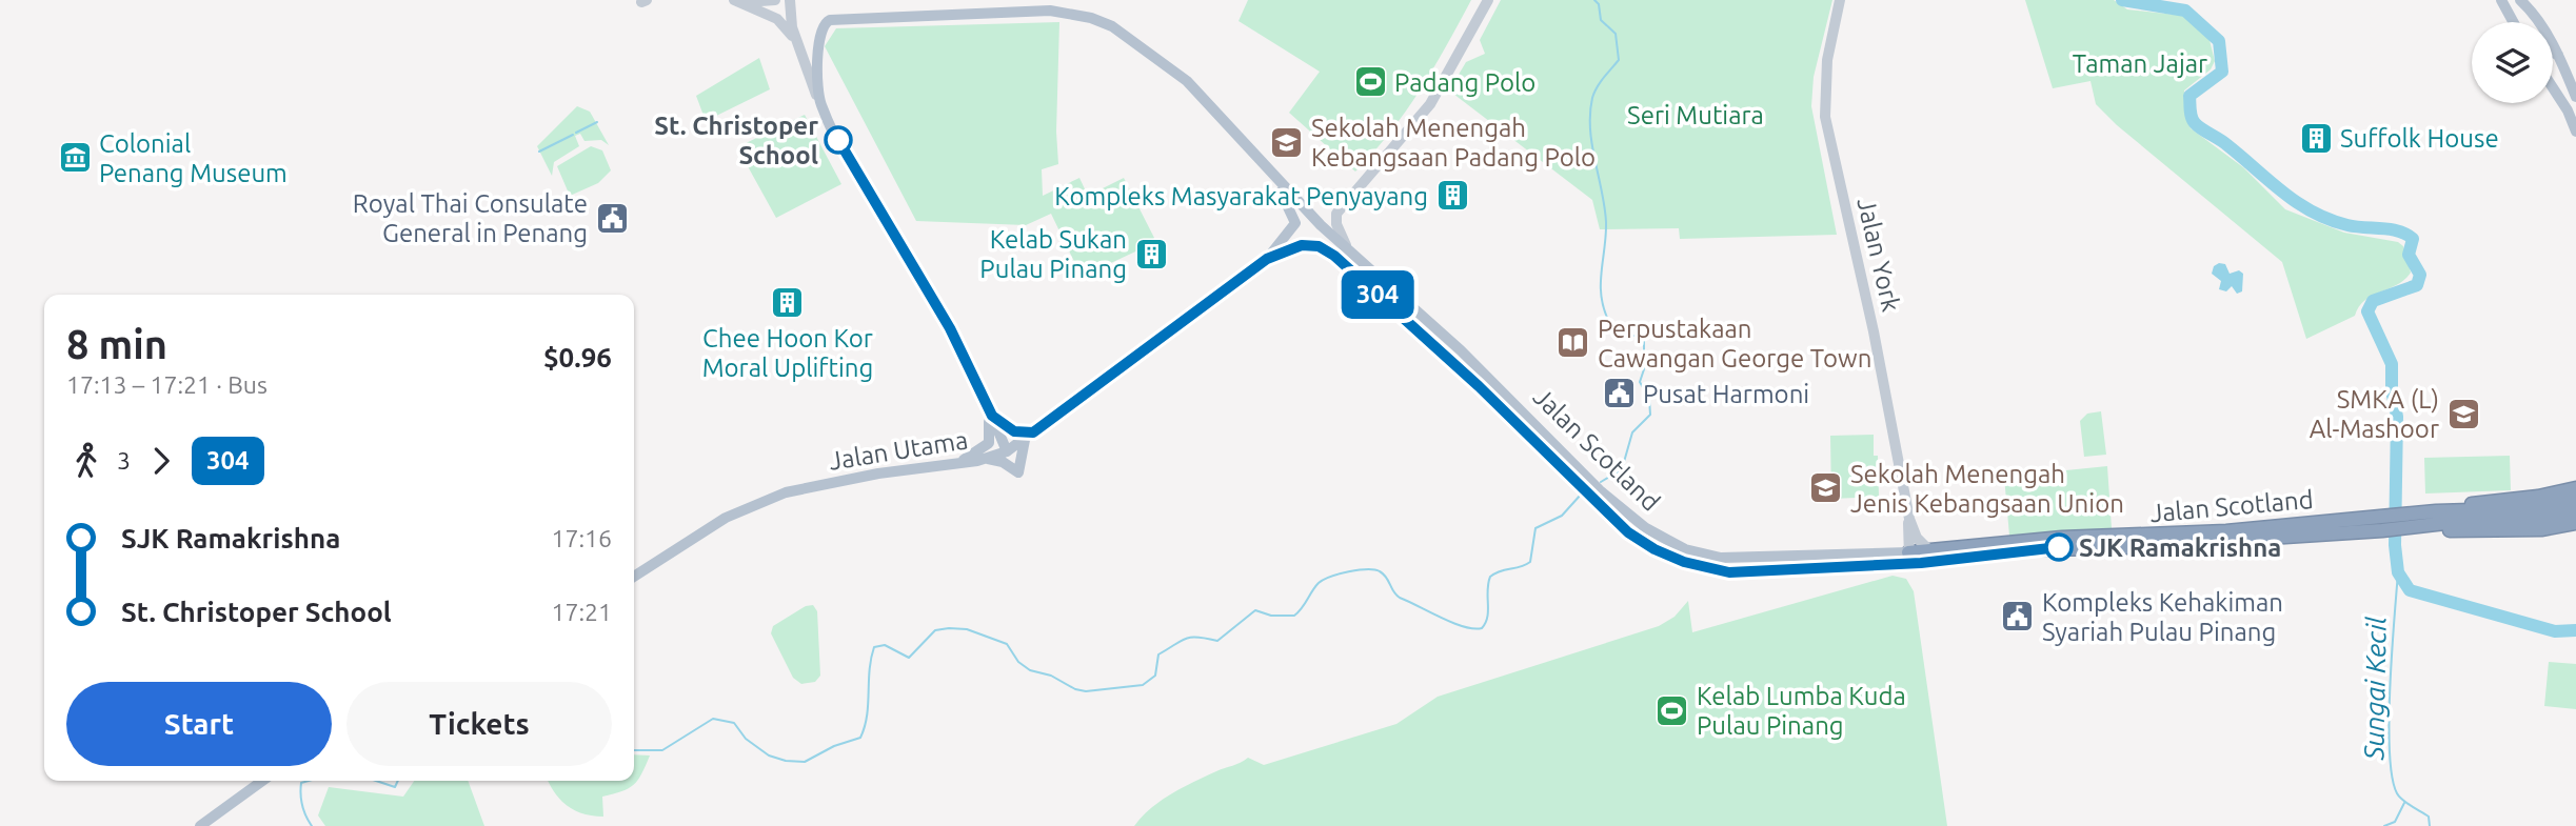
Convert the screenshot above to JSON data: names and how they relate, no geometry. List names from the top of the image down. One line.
{"streets":{"highway":["Jalan Scotland"],"main road":["Jalan Utama"],"street":["Jalan York"]},"crossings":[["Jalan York","Jalan Scotland"],["Jalan Scotland","Jalan Utama"]],"water":["Sungai Kecil"],"parks":["Taman Jajar","Seri Mutiara"],"places":{"sports":["Padang Polo","Kelab Lumba Kuda Pulau Pinang"],"building":["Suffolk House","Kompleks Masyarakat Penyayang","Kelab Sukan Pulau Pinang","Chee Hoon Kor Moral Uplifting"],"other":["St. Christoper School","SJK Ramakrishna"],"school or university":["Sekolah Menengah Kebangsaan Padang Polo","SMKA (L) Al-Mashoor","Sekolah Menengah Jenis Kebangsaan Union"],"museum":["Colonial Penang Museum"],"public building":["Royal Thai Consulate General in Penang","Pusat Harmoni","Kompleks Kehakiman Syariah Pulau Pinang"],"library":["Perpustakaan Cawangan George Town"]},"lines":["bus line 304"],"page":{"on_map":"304","heading":["8 min","17:13 – 17:21 · Bus","$0.96"],"legs":["3","304"],"list":[{"name":"SJK Ramakrishna","value":"17:16"},{"name":"St. Christoper School","value":"17:21"}],"buttons":["Start","Tickets"]}}
